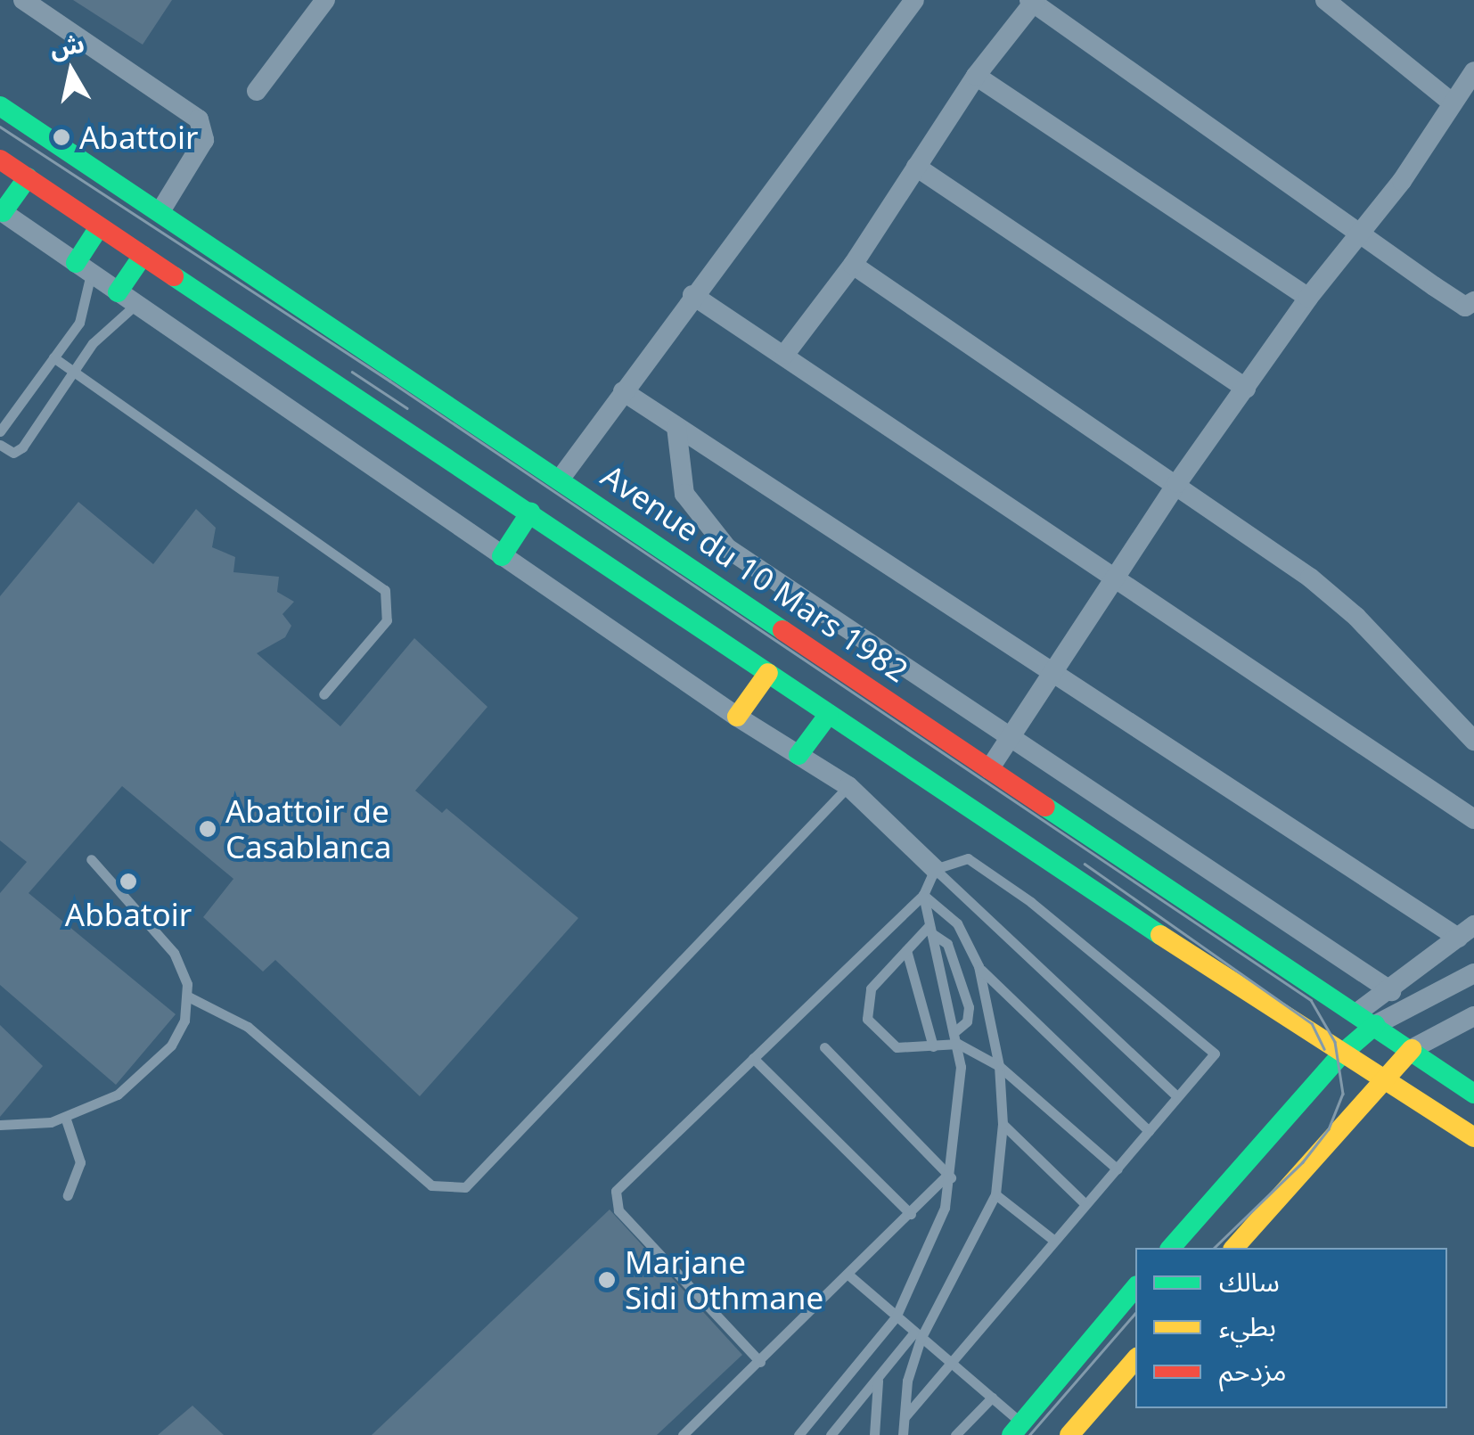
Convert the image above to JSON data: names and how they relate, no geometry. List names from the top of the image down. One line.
{"streets":{"main road":["Avenue du 10 Mars 1982"]},"places":["Abattoir","Abattoir de Casablanca","Abbatoir","Marjane Sidi Othmane"],"legend":["سالك","بطيء","مزدحم"],"north":"top"}
